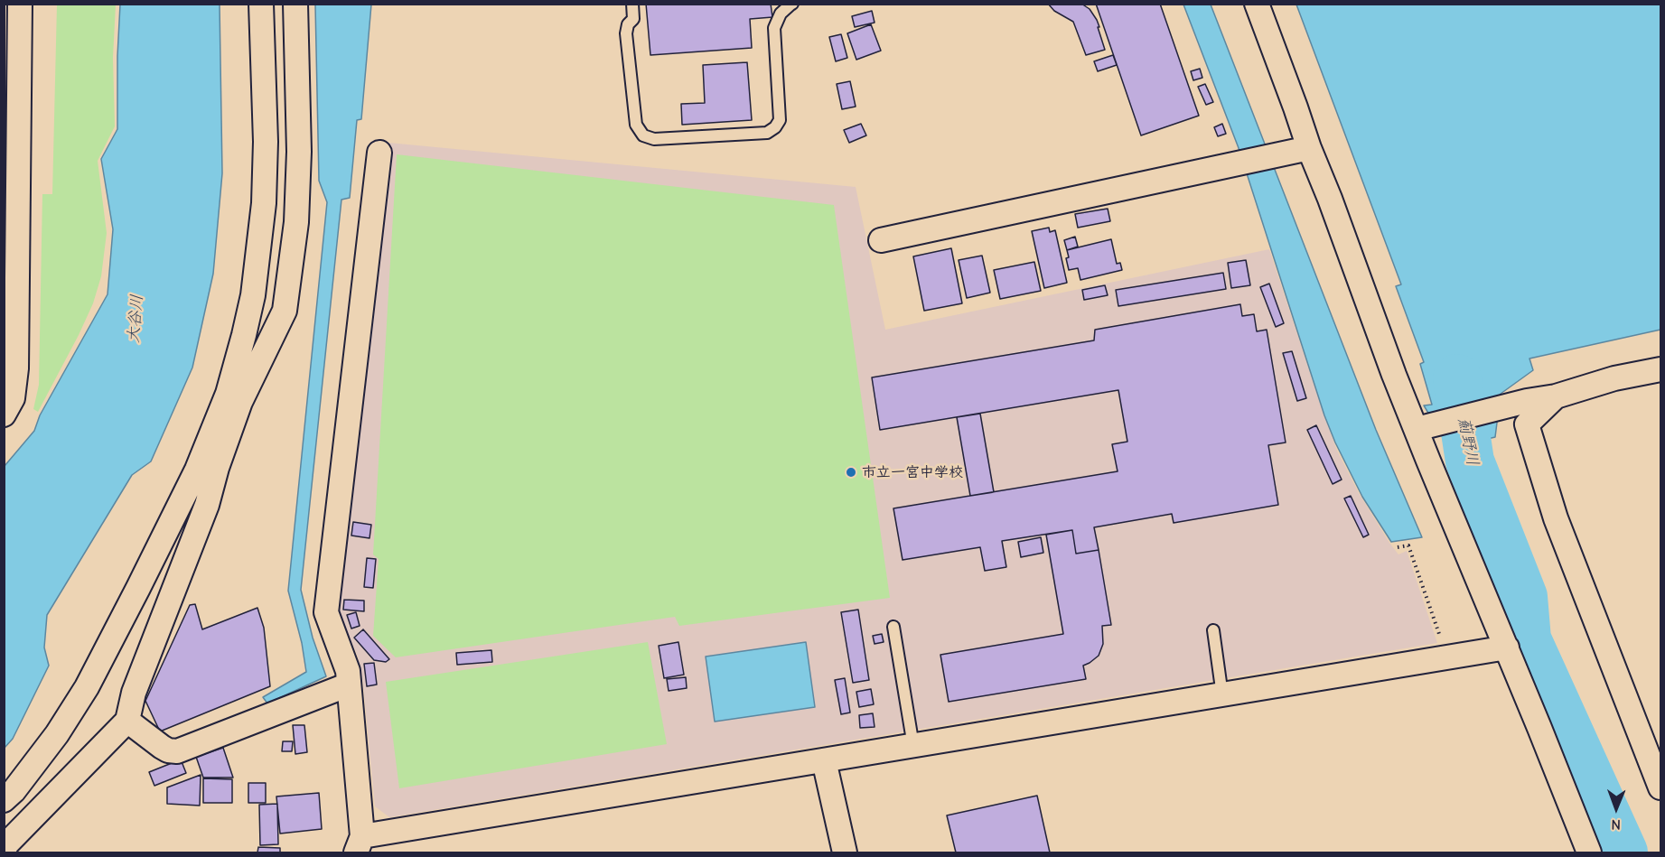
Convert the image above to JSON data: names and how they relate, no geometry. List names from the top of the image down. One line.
{"water":["大谷川","薊野川"],"places":["市立一宮中学校"],"north":"bottom"}
